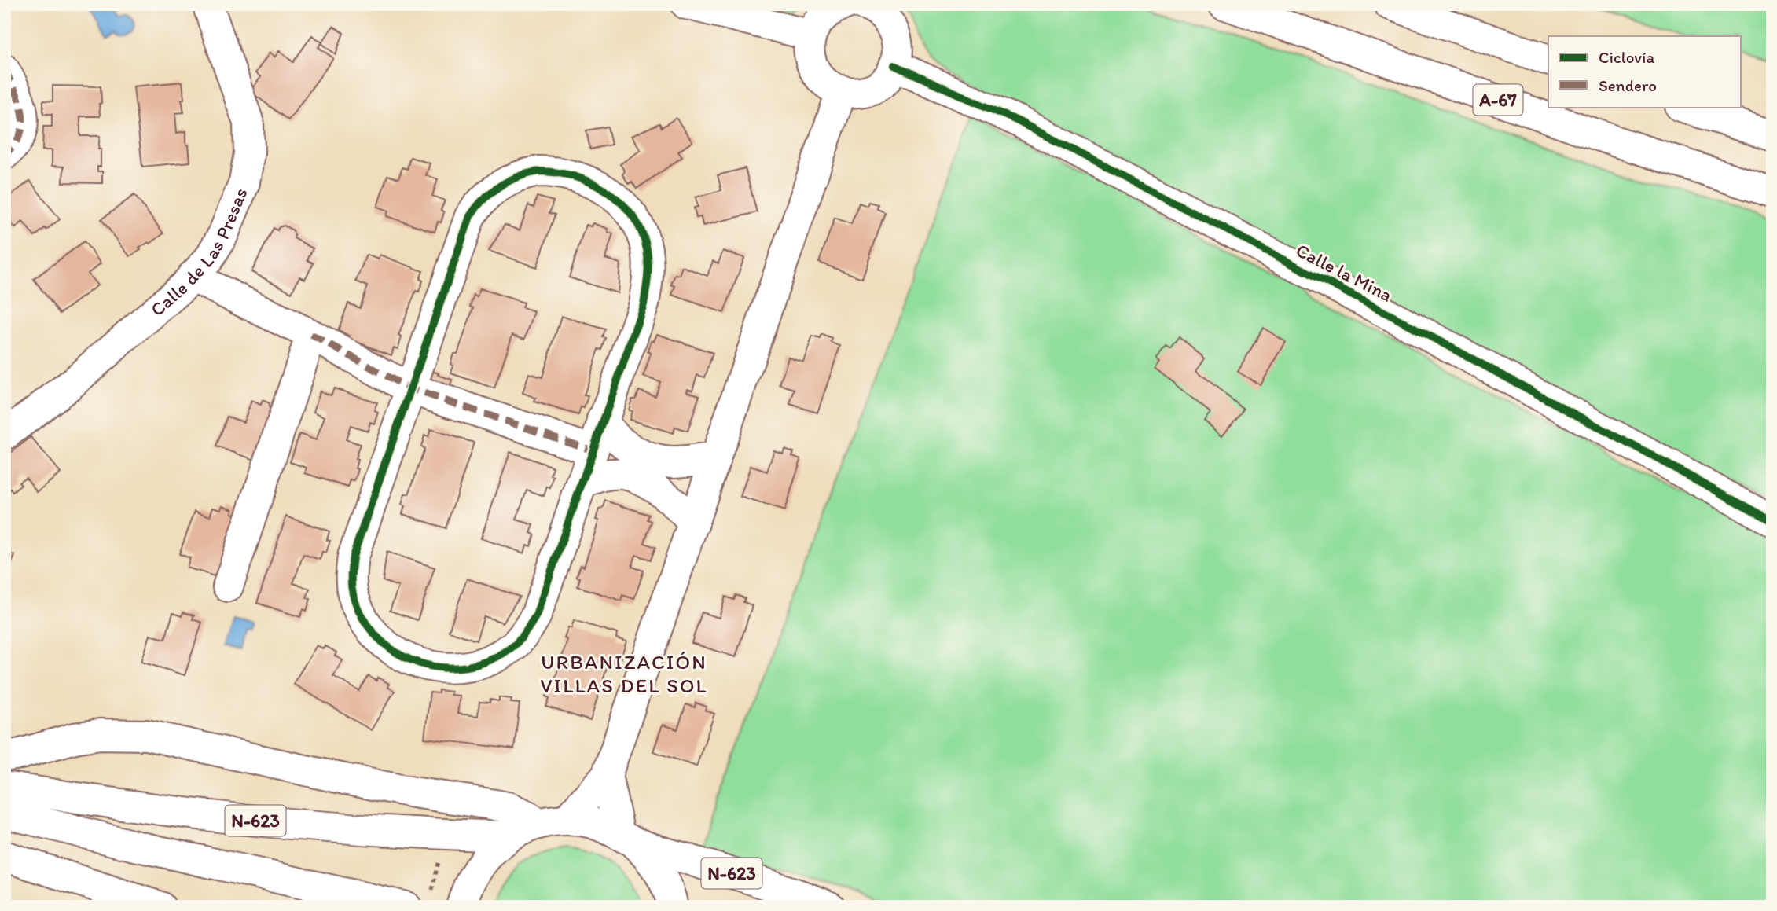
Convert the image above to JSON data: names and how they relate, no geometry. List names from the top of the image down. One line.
{"streets":{"main road":["A-67","Calle de Las Presas","Calle la Mina","N-623"]},"districts":["URBANIZACIÓN VILLAS DEL SOL"],"legend":["Ciclovía","Sendero"]}
